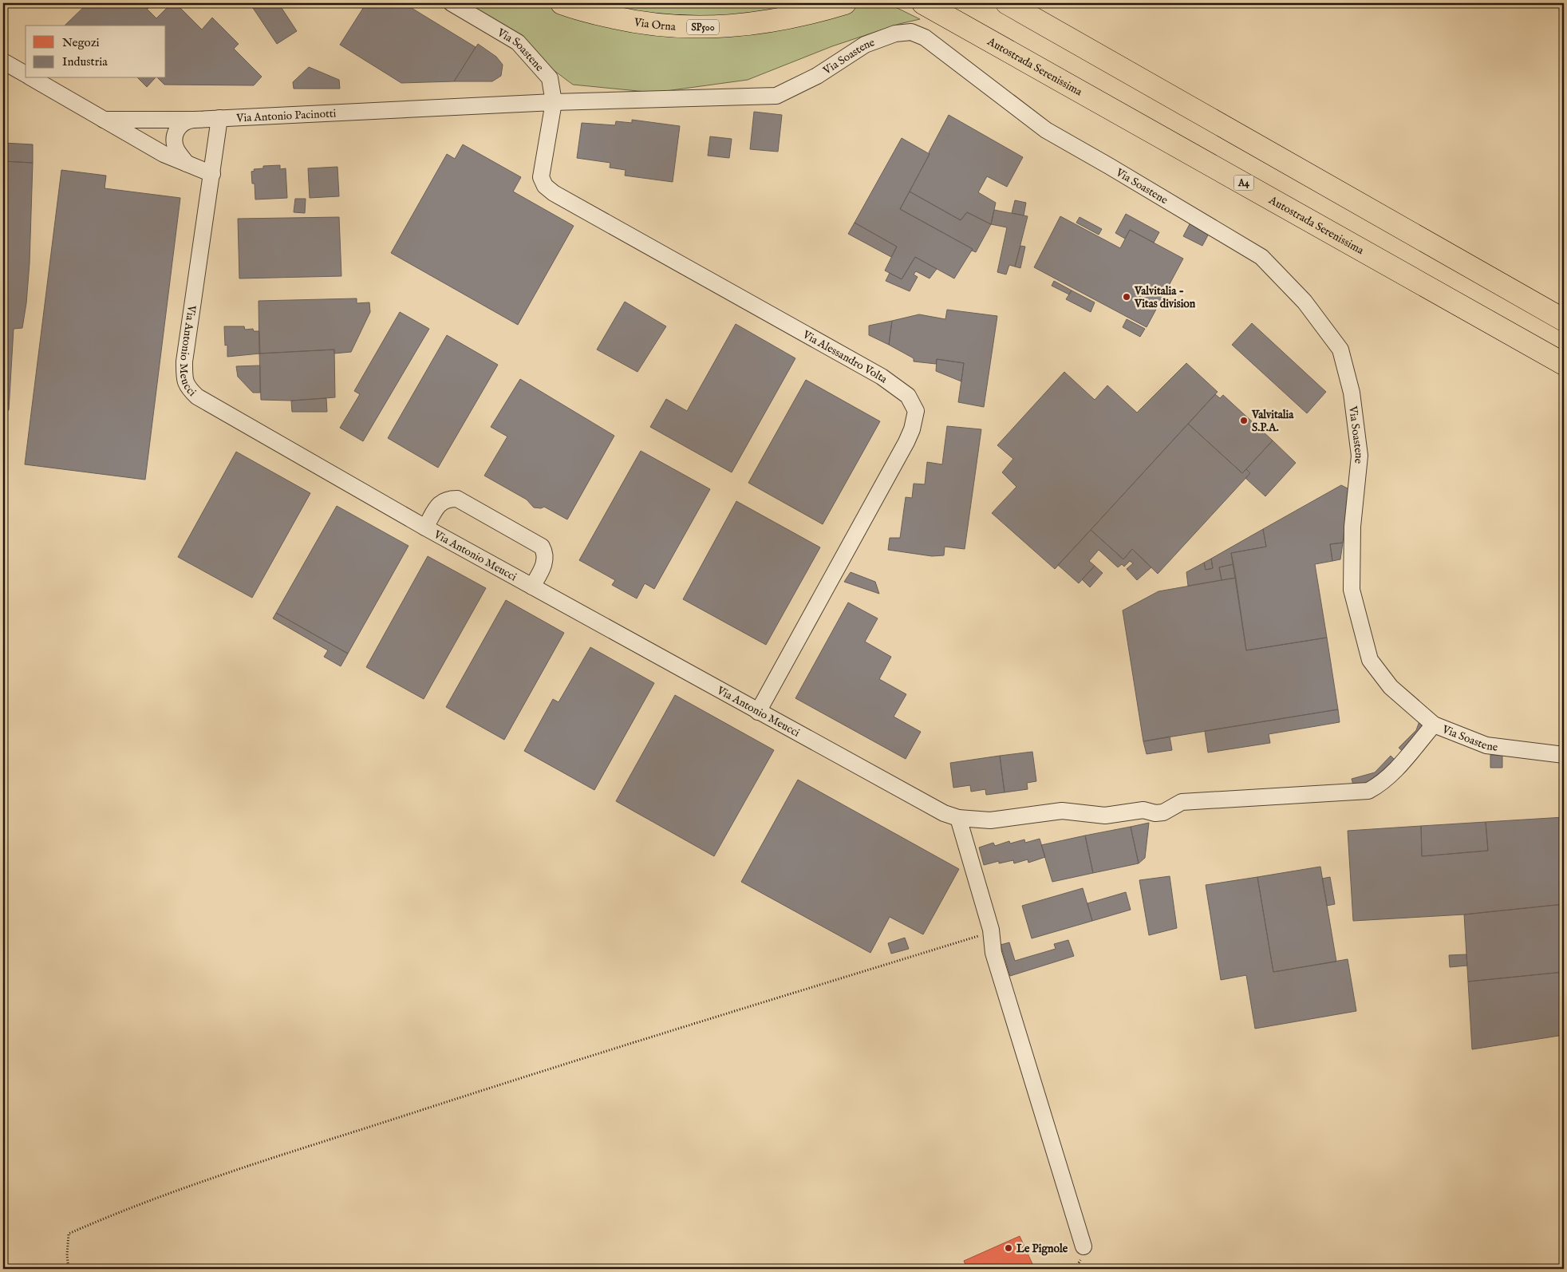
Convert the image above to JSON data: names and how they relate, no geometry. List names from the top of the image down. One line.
{"streets":{"main road":["Via Orna","SP500","Autostrada Serenissima","A4"],"street":["Via Soastene","Via Antonio Pacinotti","Via Antonio Meucci","Via Alessandro Volta"]},"crossings":[["Via Soastene","Via Antonio Pacinotti"],["Via Soastene","Via Antonio Meucci"],["Via Soastene","Via Alessandro Volta"],["Via Antonio Pacinotti","Via Antonio Meucci"],["Via Antonio Pacinotti","Via Alessandro Volta"],["Via Antonio Meucci","Via Alessandro Volta"]],"places":["Valvitalia - Vitas division","Valvitalia S.P.A.","Le Pignole"],"legend":["Negozi","Industria"]}
